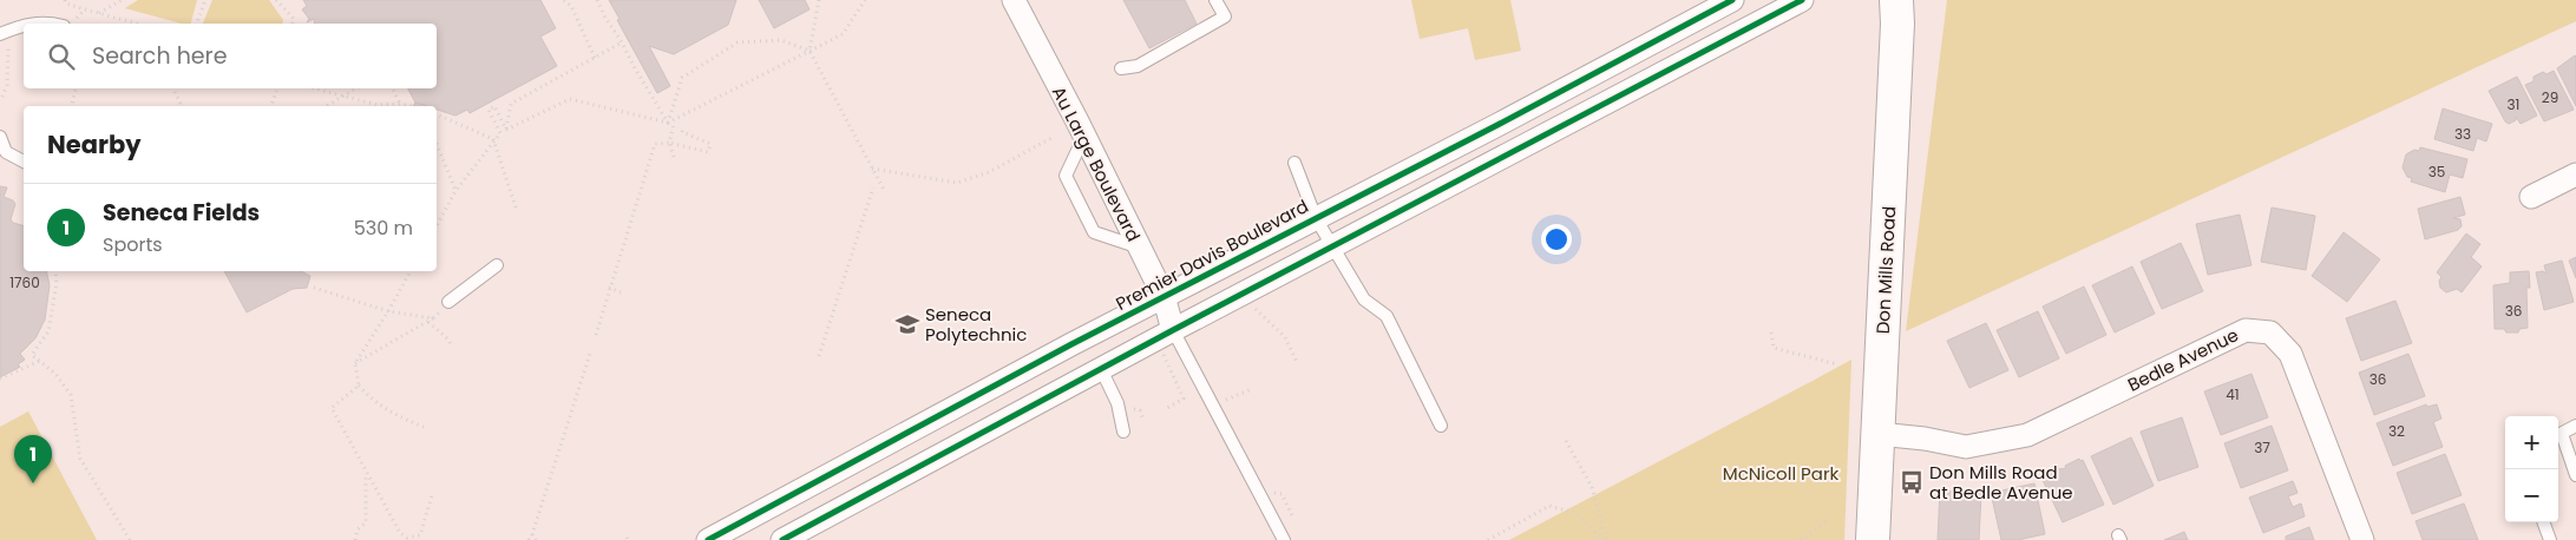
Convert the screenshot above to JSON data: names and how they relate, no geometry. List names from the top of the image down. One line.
{"streets":{"main road":["Don Mills Road"],"street":["Au Large Boulevard","Premier Davis Boulevard","Bedle Avenue"]},"crossings":[["Au Large Boulevard","Premier Davis Boulevard"],["Don Mills Road","Bedle Avenue"]],"parks":["McNicoll Park"],"places":{"school or university":["Seneca Polytechnic"],"bus stop":["Don Mills Road at Bedle Avenue"]},"house_numbers":["29","31","33","35","1760","36","36","41","32","37"],"page":{"search":"Search here","heading":"Nearby","list":[{"mark":"1","name":"Seneca Fields","note":"Sports","value":"530 m"}],"map_buttons":["+","−"],"pins":"1"}}
